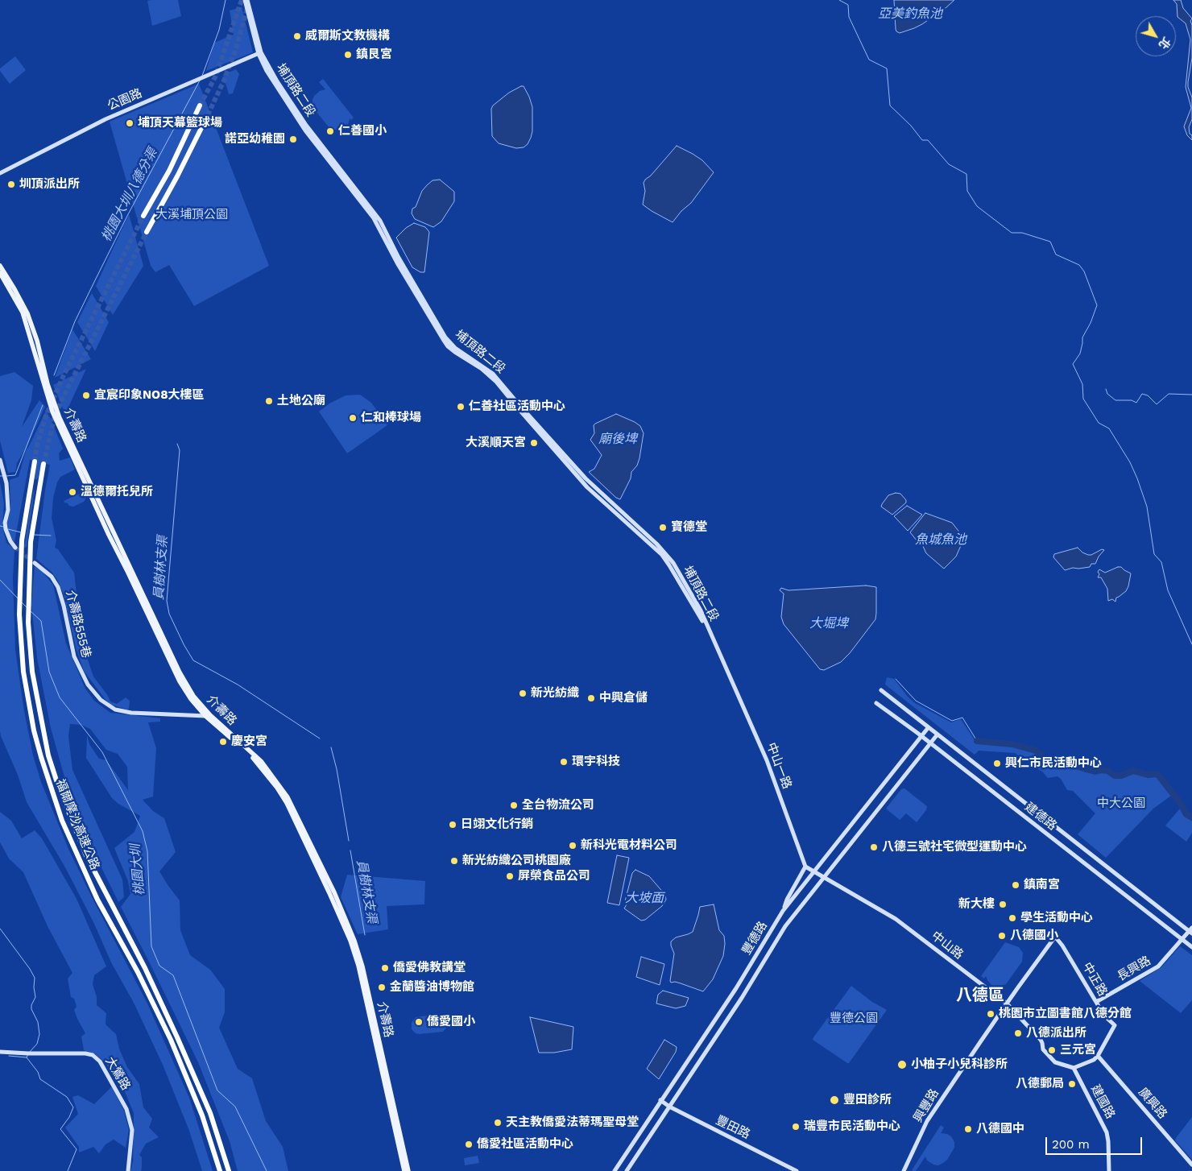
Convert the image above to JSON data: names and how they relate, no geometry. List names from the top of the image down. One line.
{"streets":{"highway":["福爾摩沙高速公路"],"main road":["介壽路"],"street":["埔頂路二段","公園路","介壽路555巷","中山一路","建德路","豐德路","中山路","長興路","中正路","大鶯路","建國路","廣興路","興豐路","豐田路"]},"crossings":[["埔頂路二段","公園路"],["埔頂路二段","中山一路"],["介壽路","介壽路555巷"],["建德路","豐德路"],["建德路","長興路"],["豐德路","中山路"],["豐德路","豐田路"],["中山路","建國路"],["中山路","興豐路"],["長興路","中正路"],["中正路","廣興路"],["中正路","興豐路"]],"districts":["八德區"],"water":["亞美釣魚池","桃園大圳八德分渠","廟後埤","魚城魚池","員樹林支渠","大堀埤","桃園大圳","大坡面"],"parks":["大溪埔頂公園","中大公園","豐德公園"],"places":["威爾斯文教機構","鎮艮宮","埔頂天幕籃球場","仁善國小","諾亞幼稚園","圳頂派出所","宜宸印象NO8大樓區","土地公廟","仁善社區活動中心","仁和棒球場","大溪順天宮","溫德爾托兒所","寶德堂","新光紡織","中興倉儲","慶安宮","環宇科技","興仁市民活動中心","全台物流公司","日翊文化行銷","新科光電材料公司","八德三號社宅微型運動中心","新光紡織公司桃園廠","屏榮食品公司","鎮南宮","新大樓","學生活動中心","八德國小","僑愛佛教講堂","金蘭醬油博物館","桃園市立圖書館八德分館","僑愛國小","八德派出所","三元宮","小柚子小兒科診所","八德郵局","豐田診所","天主教僑愛法蒂瑪聖母堂","瑞豐市民活動中心","八德國中","僑愛社區活動中心"],"scale_bar":"200 m","north":"bottom right"}
